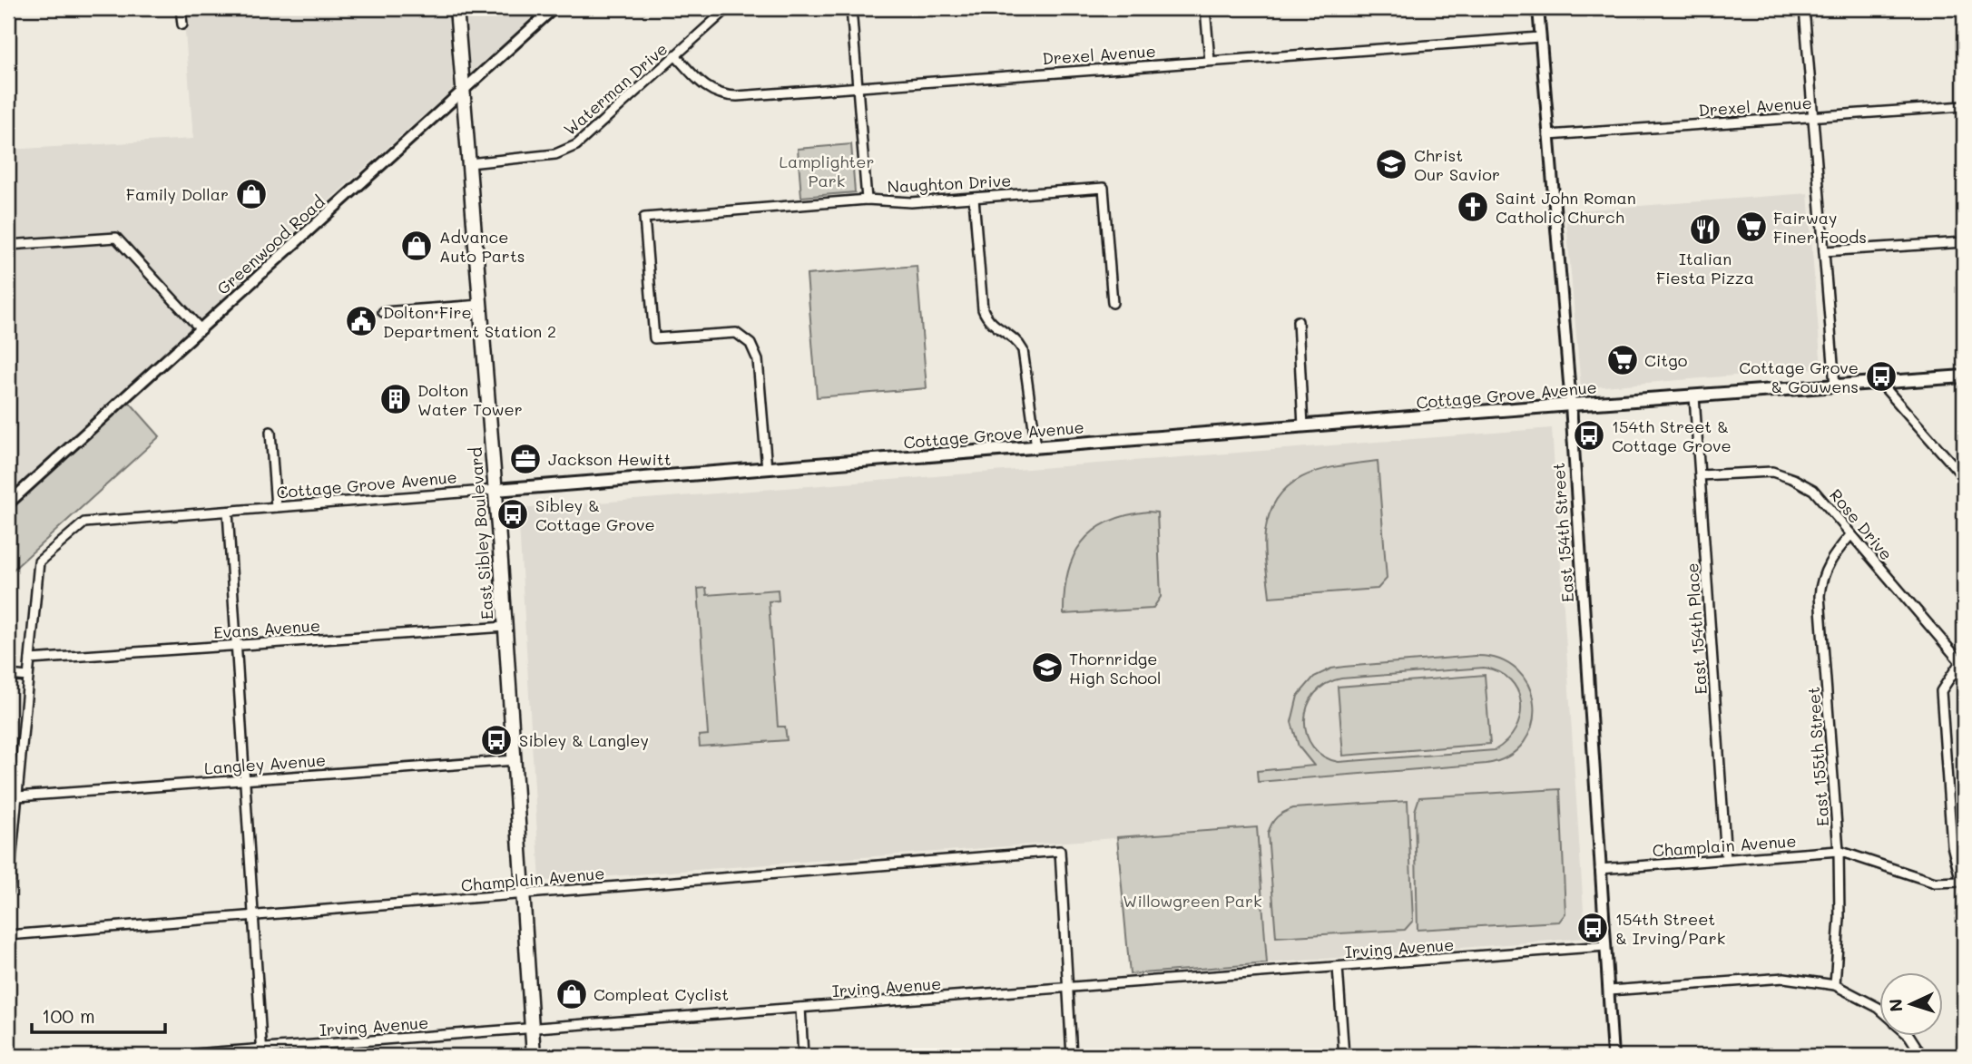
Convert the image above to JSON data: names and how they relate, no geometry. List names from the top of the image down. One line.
{"streets":{"main road":["Cottage Grove Avenue","East Sibley Boulevard"],"street":["Drexel Avenue","Waterman Drive","Naughton Drive","Greenwood Road","Rose Drive","East 154th Street","Evans Avenue","East 154th Place","East 155th Street","Langley Avenue","Champlain Avenue","Irving Avenue"]},"crossings":[["Drexel Avenue","Waterman Drive"],["Drexel Avenue","East 154th Street"],["Waterman Drive","East Sibley Boulevard"],["Naughton Drive","Cottage Grove Avenue"],["Greenwood Road","East Sibley Boulevard"],["Cottage Grove Avenue","East 154th Street"],["Cottage Grove Avenue","East Sibley Boulevard"],["Cottage Grove Avenue","Evans Avenue"],["Cottage Grove Avenue","East 154th Place"],["Rose Drive","East 154th Place"],["Rose Drive","East 155th Street"],["East 154th Street","Champlain Avenue"],["East 154th Street","Irving Avenue"],["East Sibley Boulevard","Evans Avenue"],["East Sibley Boulevard","Langley Avenue"],["East Sibley Boulevard","Champlain Avenue"],["East Sibley Boulevard","Irving Avenue"],["East 154th Place","Champlain Avenue"],["East 155th Street","Champlain Avenue"],["Champlain Avenue","Irving Avenue"]],"parks":["Lamplighter Park","Willowgreen Park"],"places":{"school or university":["Christ Our Savior","Thornridge High School"],"shop":["Family Dollar","Advance Auto Parts","Compleat Cyclist"],"church":["Saint John Roman Catholic Church"],"supermarket":["Fairway Finer Foods","Citgo"],"restaurant":["Italian Fiesta Pizza"],"public building":["Dolton Fire Department Station 2"],"bus stop":["Cottage Grove & Gouwens","154th Street & Cottage Grove","Sibley & Cottage Grove","Sibley & Langley","154th Street & Irving/Park"],"building":["Dolton Water Tower"],"office":["Jackson Hewitt"]},"scale_bar":"100 m","north":"left"}
